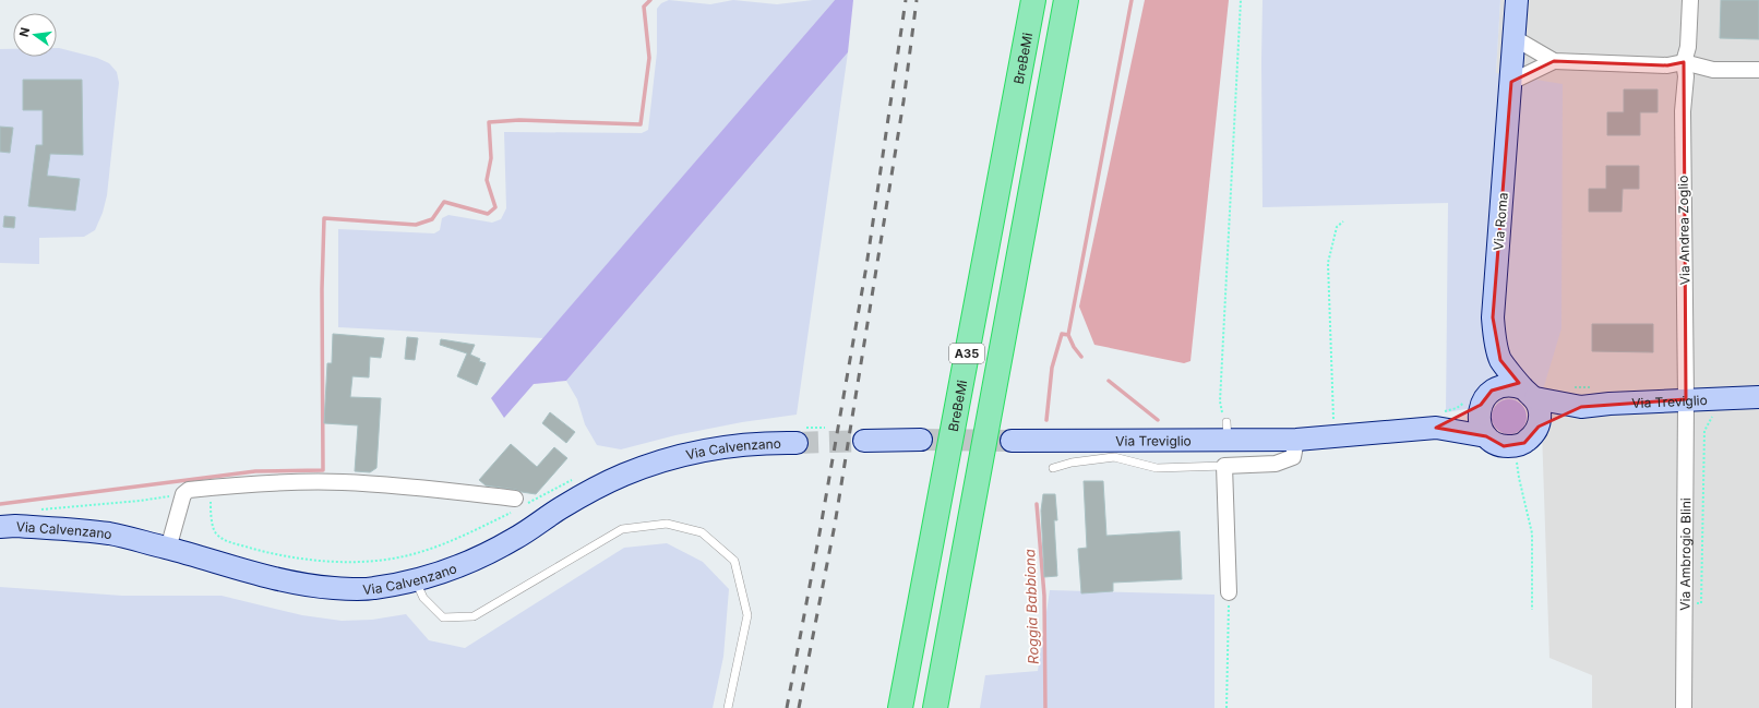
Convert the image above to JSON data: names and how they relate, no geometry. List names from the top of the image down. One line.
{"streets":{"highway":["BreBeMi","A35"],"main road":["Via Roma","Via Treviglio","Via Calvenzano"],"street":["Via Andrea Zoglio","Via Ambrogio Blini"]},"crossings":[["Via Roma","Via Treviglio"],["Via Andrea Zoglio","Via Treviglio"],["Via Andrea Zoglio","Via Ambrogio Blini"],["Via Treviglio","Via Ambrogio Blini"]],"water":["Roggia Babbiona"],"north":"left"}
